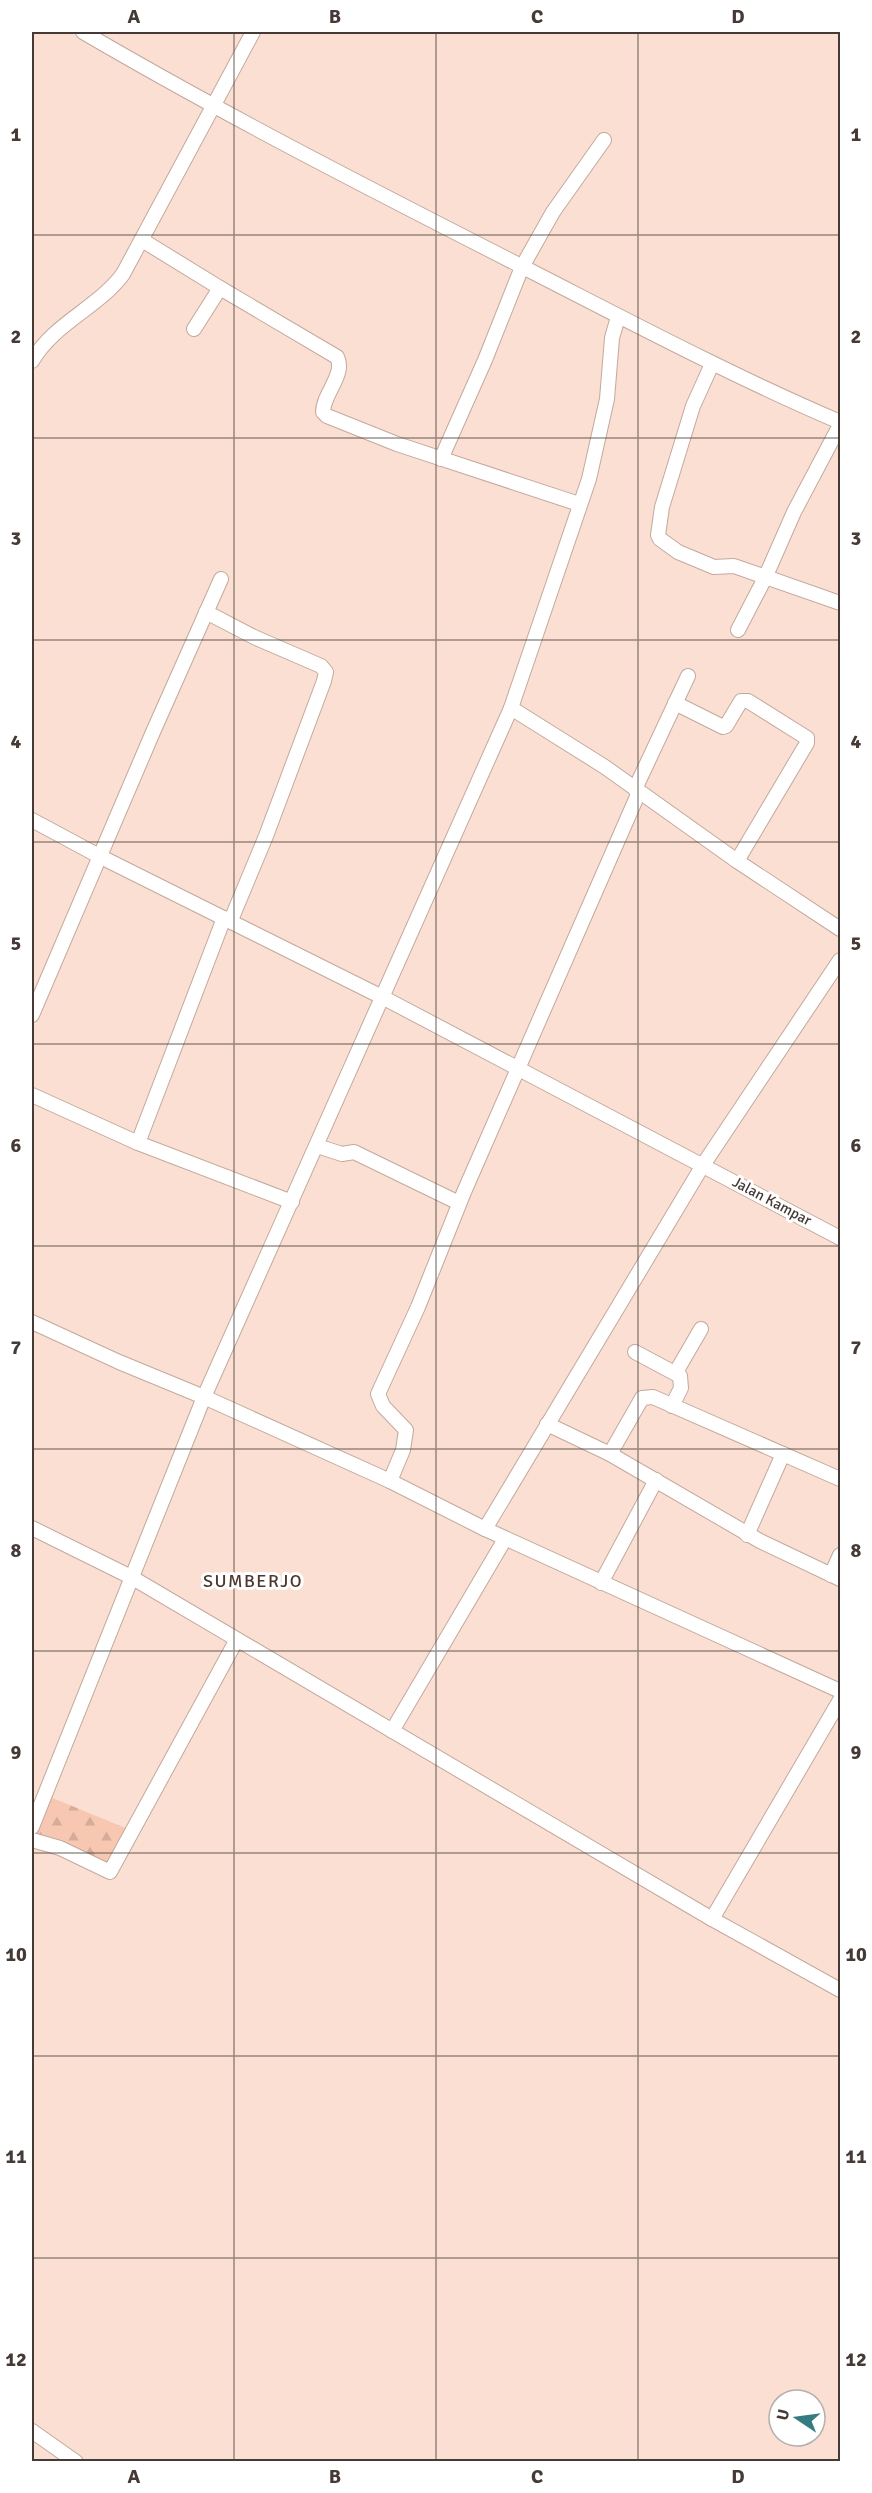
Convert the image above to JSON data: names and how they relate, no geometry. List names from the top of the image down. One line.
{"streets":{"street":["Jalan Kampar"]},"districts":["SUMBERJO"],"north":"left","grid":{"columns":["A","B","C","D"],"rows":["1","2","3","4","5","6","7","8","9","10","11","12"]}}
